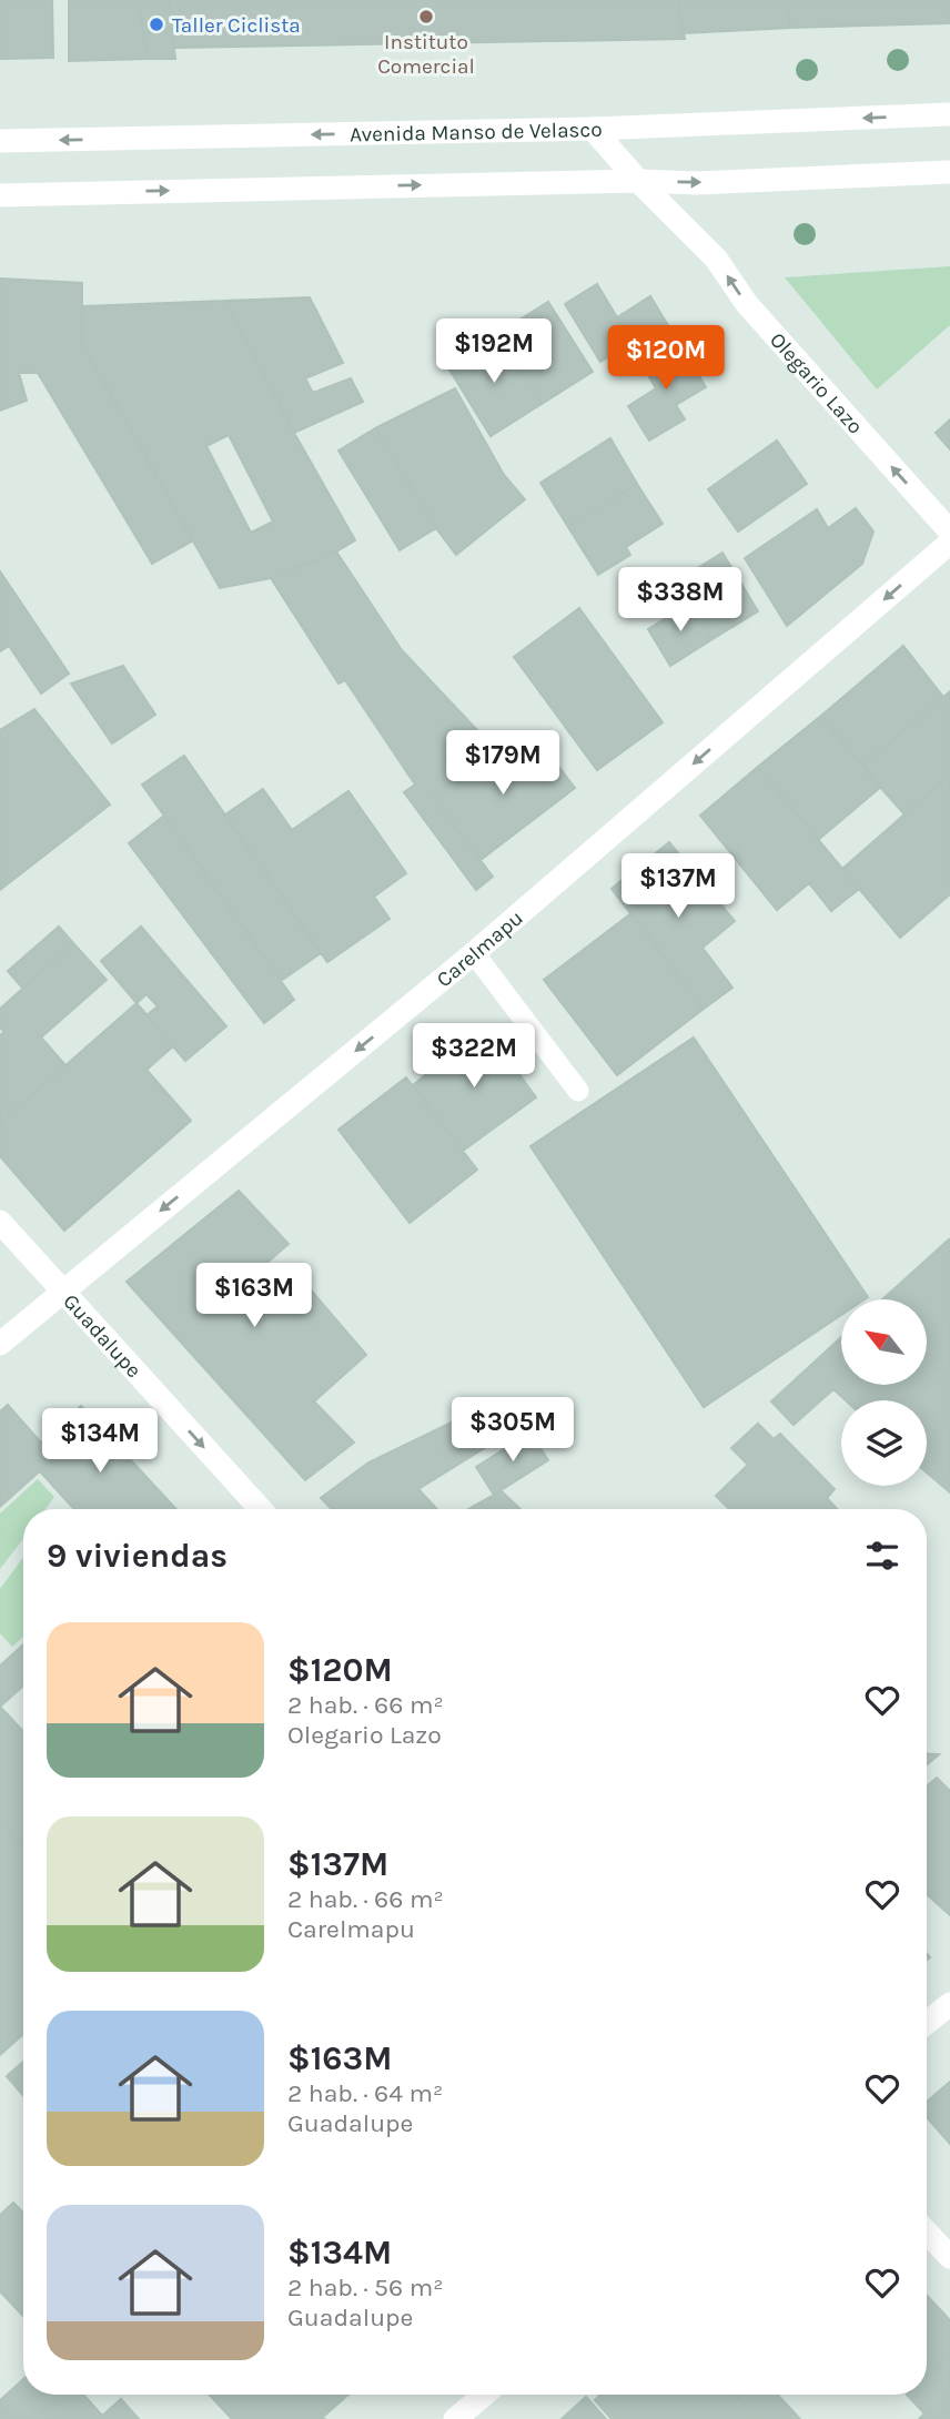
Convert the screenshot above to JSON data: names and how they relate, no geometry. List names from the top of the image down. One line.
{"streets":{"street":["Avenida Manso de Velasco","Olegario Lazo","Carelmapu","Guadalupe"]},"crossings":[["Avenida Manso de Velasco","Olegario Lazo"],["Carelmapu","Guadalupe"]],"one_way":["Olegario Lazo","Carelmapu","Guadalupe"],"places":["Instituto Comercial","Taller Ciclista"],"north":"top left","page":{"price":["$192M","$120M","$338M","$179M","$137M","$322M","$163M","$305M","$134M"],"heading":"9 viviendas","list":[{"name":"$120M","note":"2 hab. · 66 m² · Olegario Lazo"},{"name":"$137M","note":"2 hab. · 66 m² · Carelmapu"},{"name":"$163M","note":"2 hab. · 64 m² · Guadalupe"},{"name":"$134M","note":"2 hab. · 56 m² · Guadalupe"}]}}
